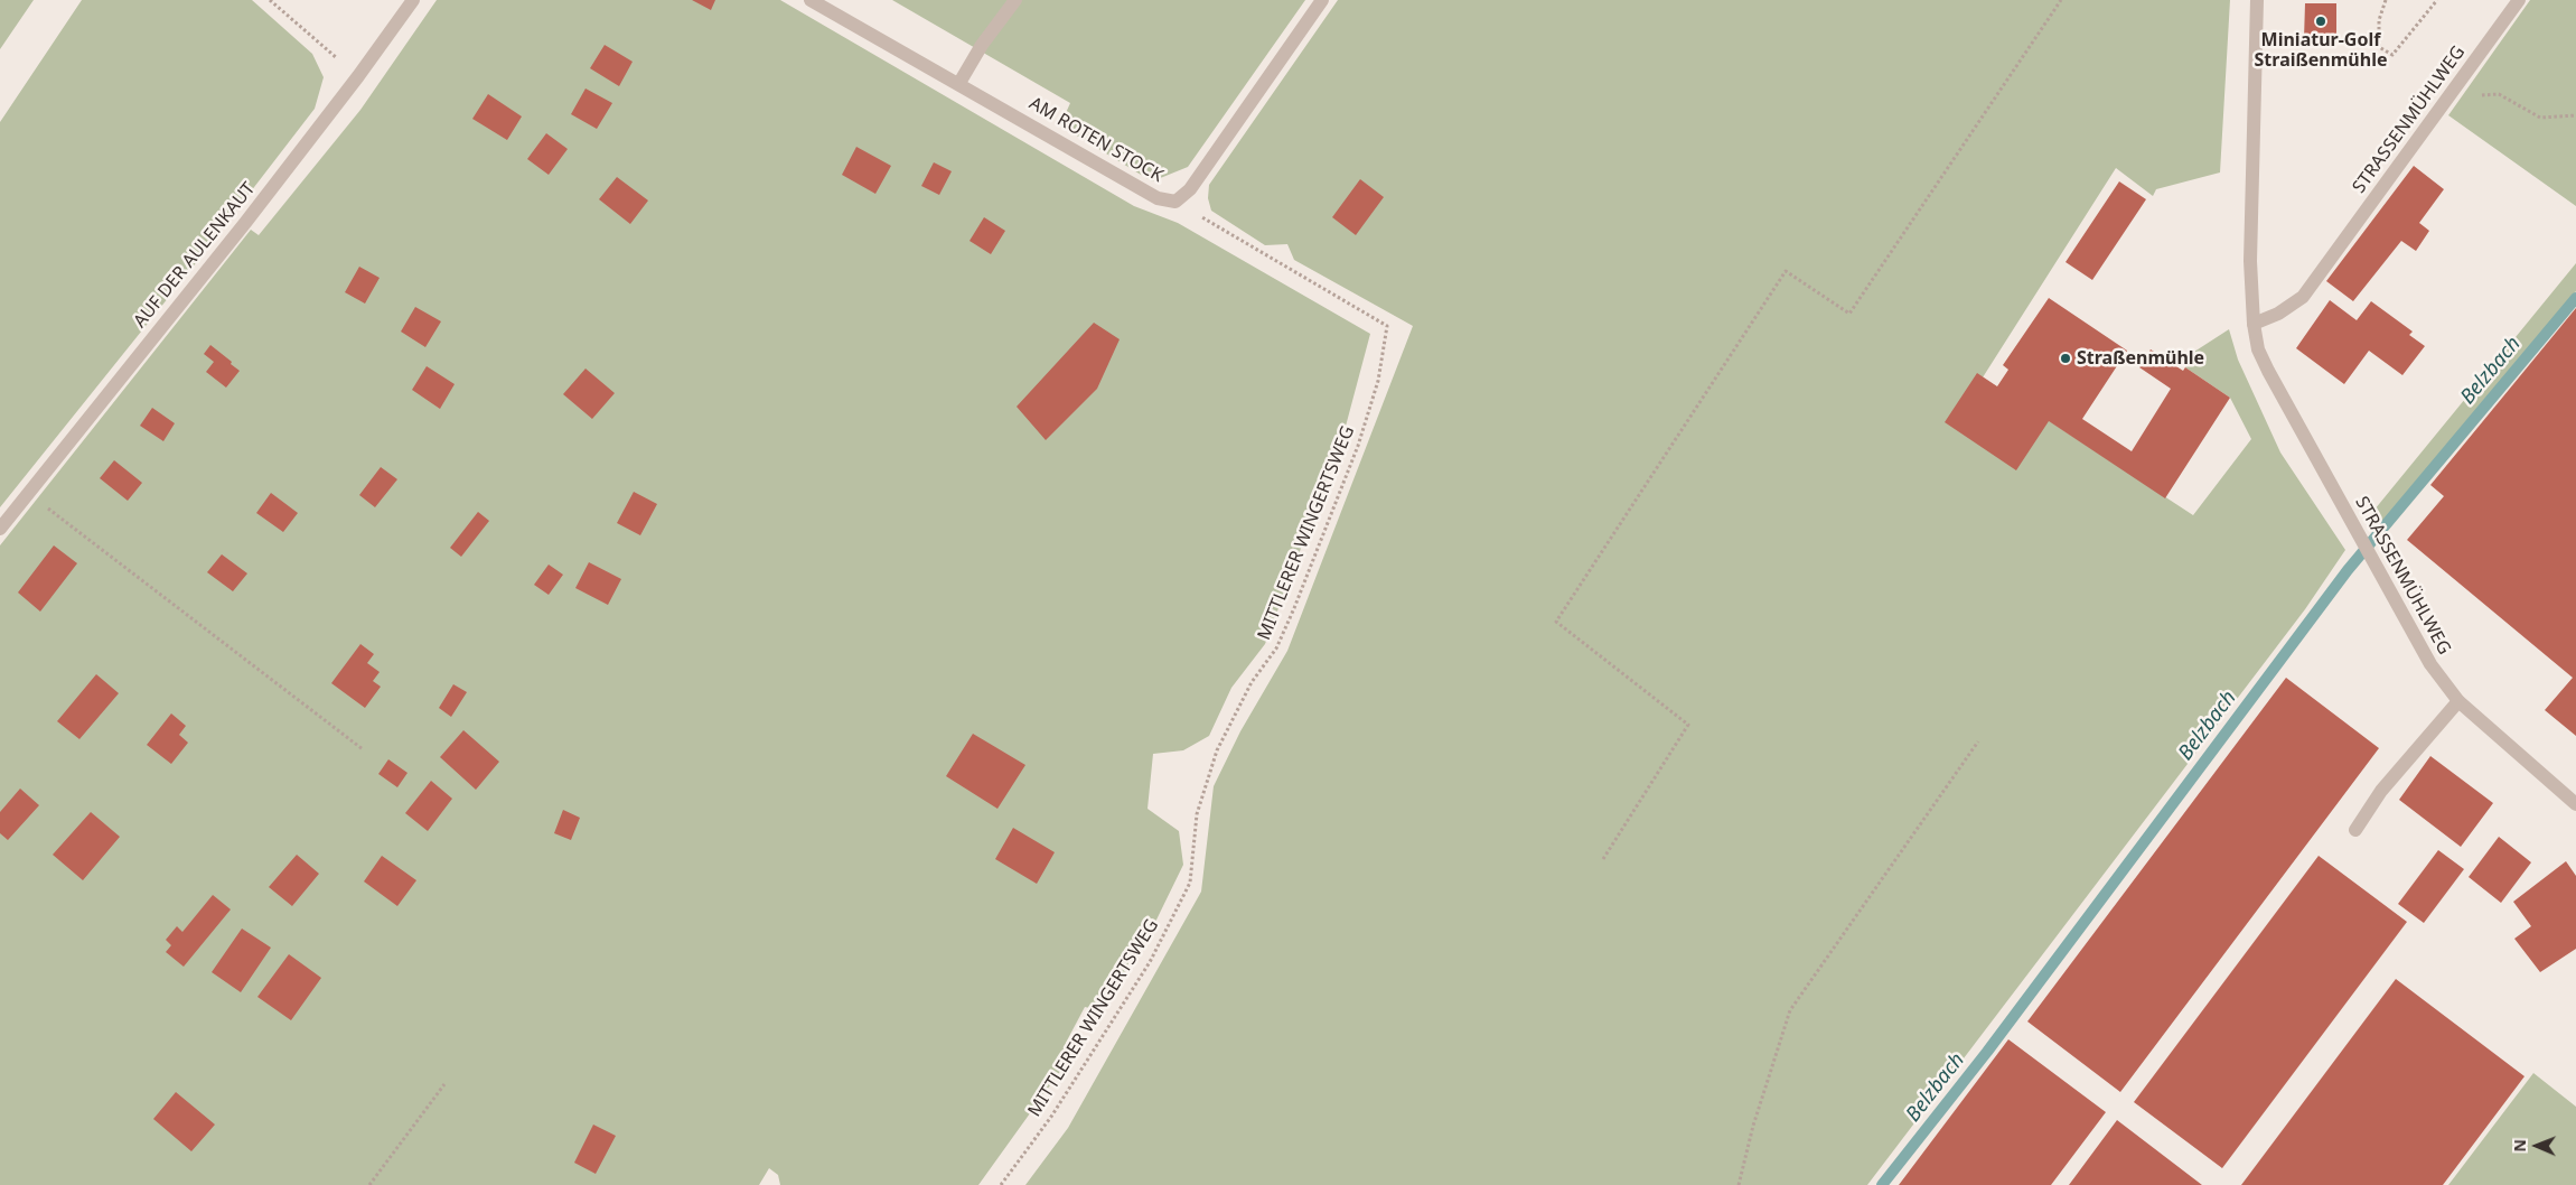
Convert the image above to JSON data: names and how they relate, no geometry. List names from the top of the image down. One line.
{"streets":{"street":["STRASSENMÜHLWEG","AM ROTEN STOCK","AUF DER AULENKAUT"],"path":["MITTLERER WINGERTSWEG"]},"crossings":[["AM ROTEN STOCK","MITTLERER WINGERTSWEG"]],"water":["Belzbach"],"places":["Miniatur-Golf Straißenmühle","Straßenmühle"],"north":"left"}
